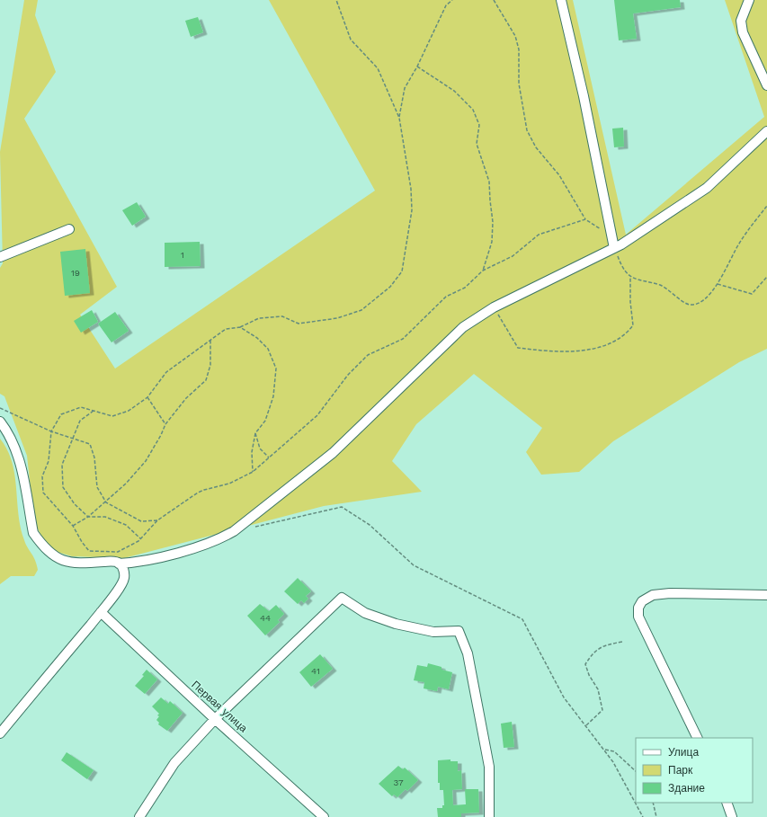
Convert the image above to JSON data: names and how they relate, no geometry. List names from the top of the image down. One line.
{"streets":{"street":["Первая улица"]},"house_numbers":["1","19","44","41","37"],"legend":["Улица","Парк","Здание"]}
